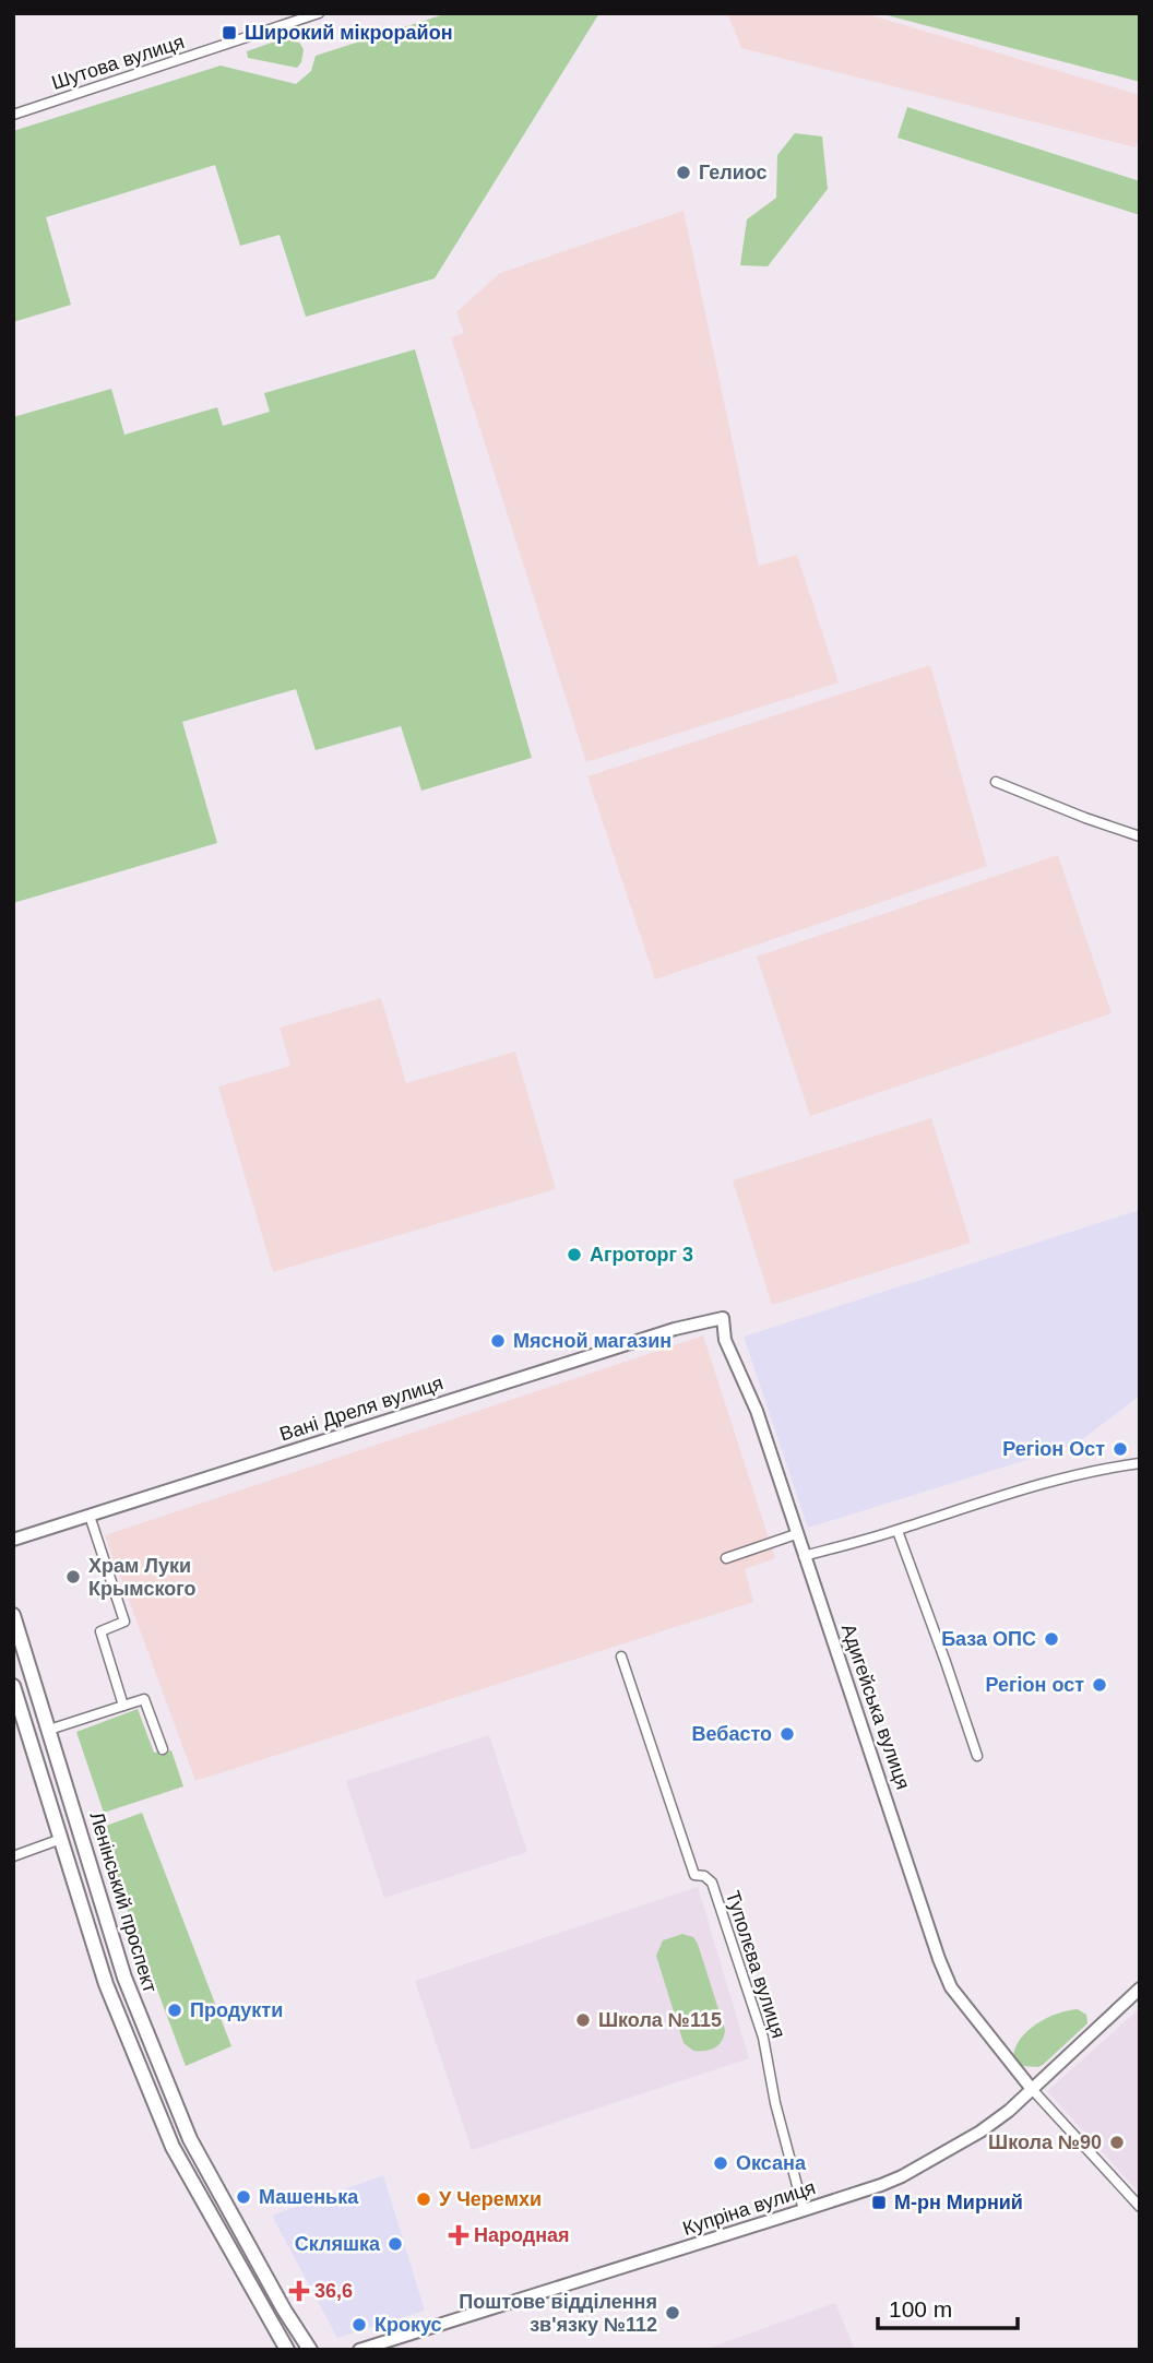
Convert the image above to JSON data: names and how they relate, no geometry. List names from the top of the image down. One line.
{"streets":{"main road":["Ленінський проспект"],"street":["Шутова вулиця","Вані Дреля вулиця","Адигейська вулиця","Туполєва вулиця","Купріна вулиця"]},"crossings":[["Вані Дреля вулиця","Адигейська вулиця"],["Адигейська вулиця","Купріна вулиця"],["Туполєва вулиця","Купріна вулиця"]],"places":{"transit":["Широкий мікрорайон","М-рн Мирний"],"other":["Гелиос","Агроторг 3","Мясной магазин","Регіон Ост","Храм Луки Крымского","База ОПС","Регіон ост","Вебасто","Продукти","Школа №115","Школа №90","Оксана","Машенька","У Черемхи","Скляшка","Поштове відділення зв'язку №112","Крокус"],"health":["Народная","36,6"]},"scale_bar":"100 m"}
